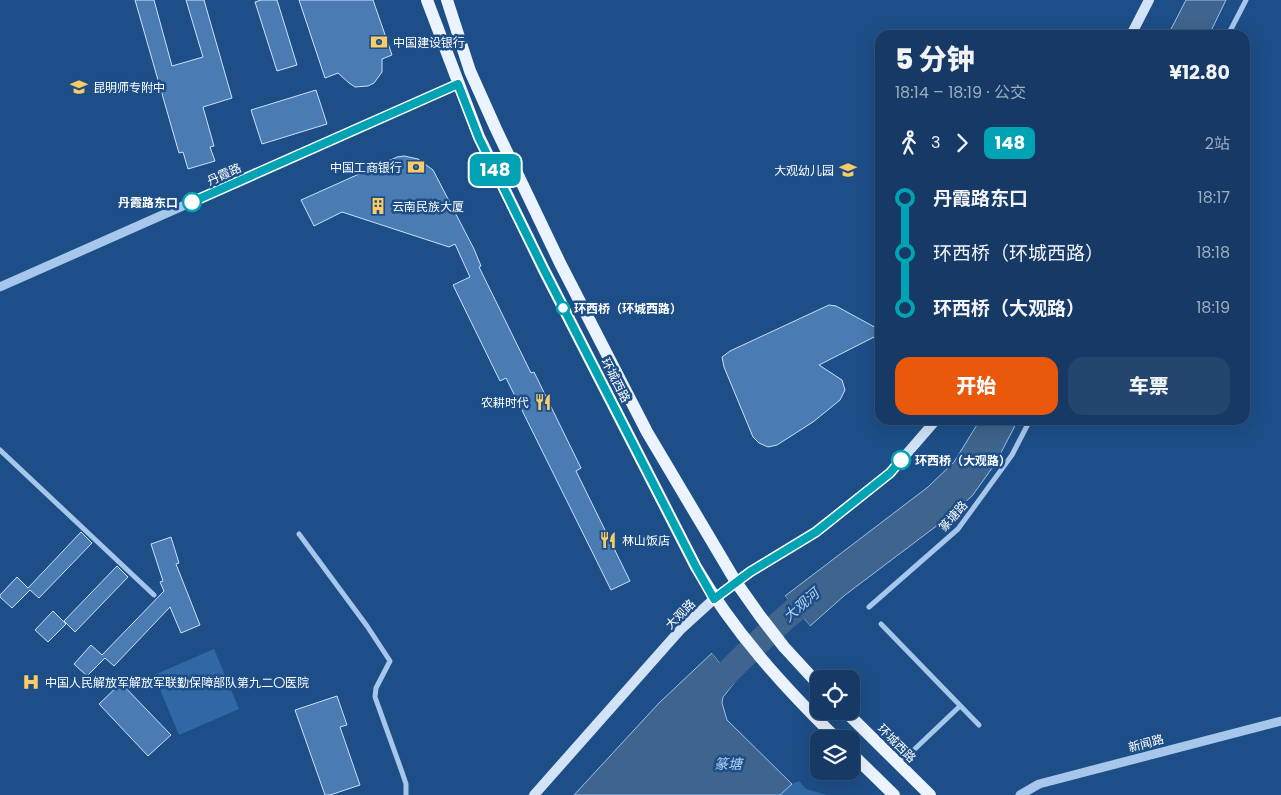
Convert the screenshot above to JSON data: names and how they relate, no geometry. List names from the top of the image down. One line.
{"streets":{"main road":["环城西路","大观路"],"street":["丹霞路","篆塘路","新闻路"]},"crossings":[["丹霞路","环城西路"],["环城西路","大观路"]],"water":["大观河","篆塘"],"places":{"bank":["中国建设银行","中国工商银行"],"school or university":["昆明师专附中","大观幼儿园"],"other":["丹霞路东口","环西桥（环城西路）","环西桥（大观路）"],"building":["云南民族大厦"],"restaurant":["农耕时代","林山饭店"],"hospital":["中国人民解放军解放军联勤保障部队第九二〇医院"]},"lines":["bus line 148"],"page":{"on_map":"148","heading":["5 分钟","18:14 – 18:19 · 公交","¥12.80"],"legs":["3","148","2站"],"list":[{"name":"丹霞路东口","value":"18:17"},{"name":"环西桥（环城西路）","value":"18:18"},{"name":"环西桥（大观路）","value":"18:19"}],"buttons":["开始","车票"]}}
